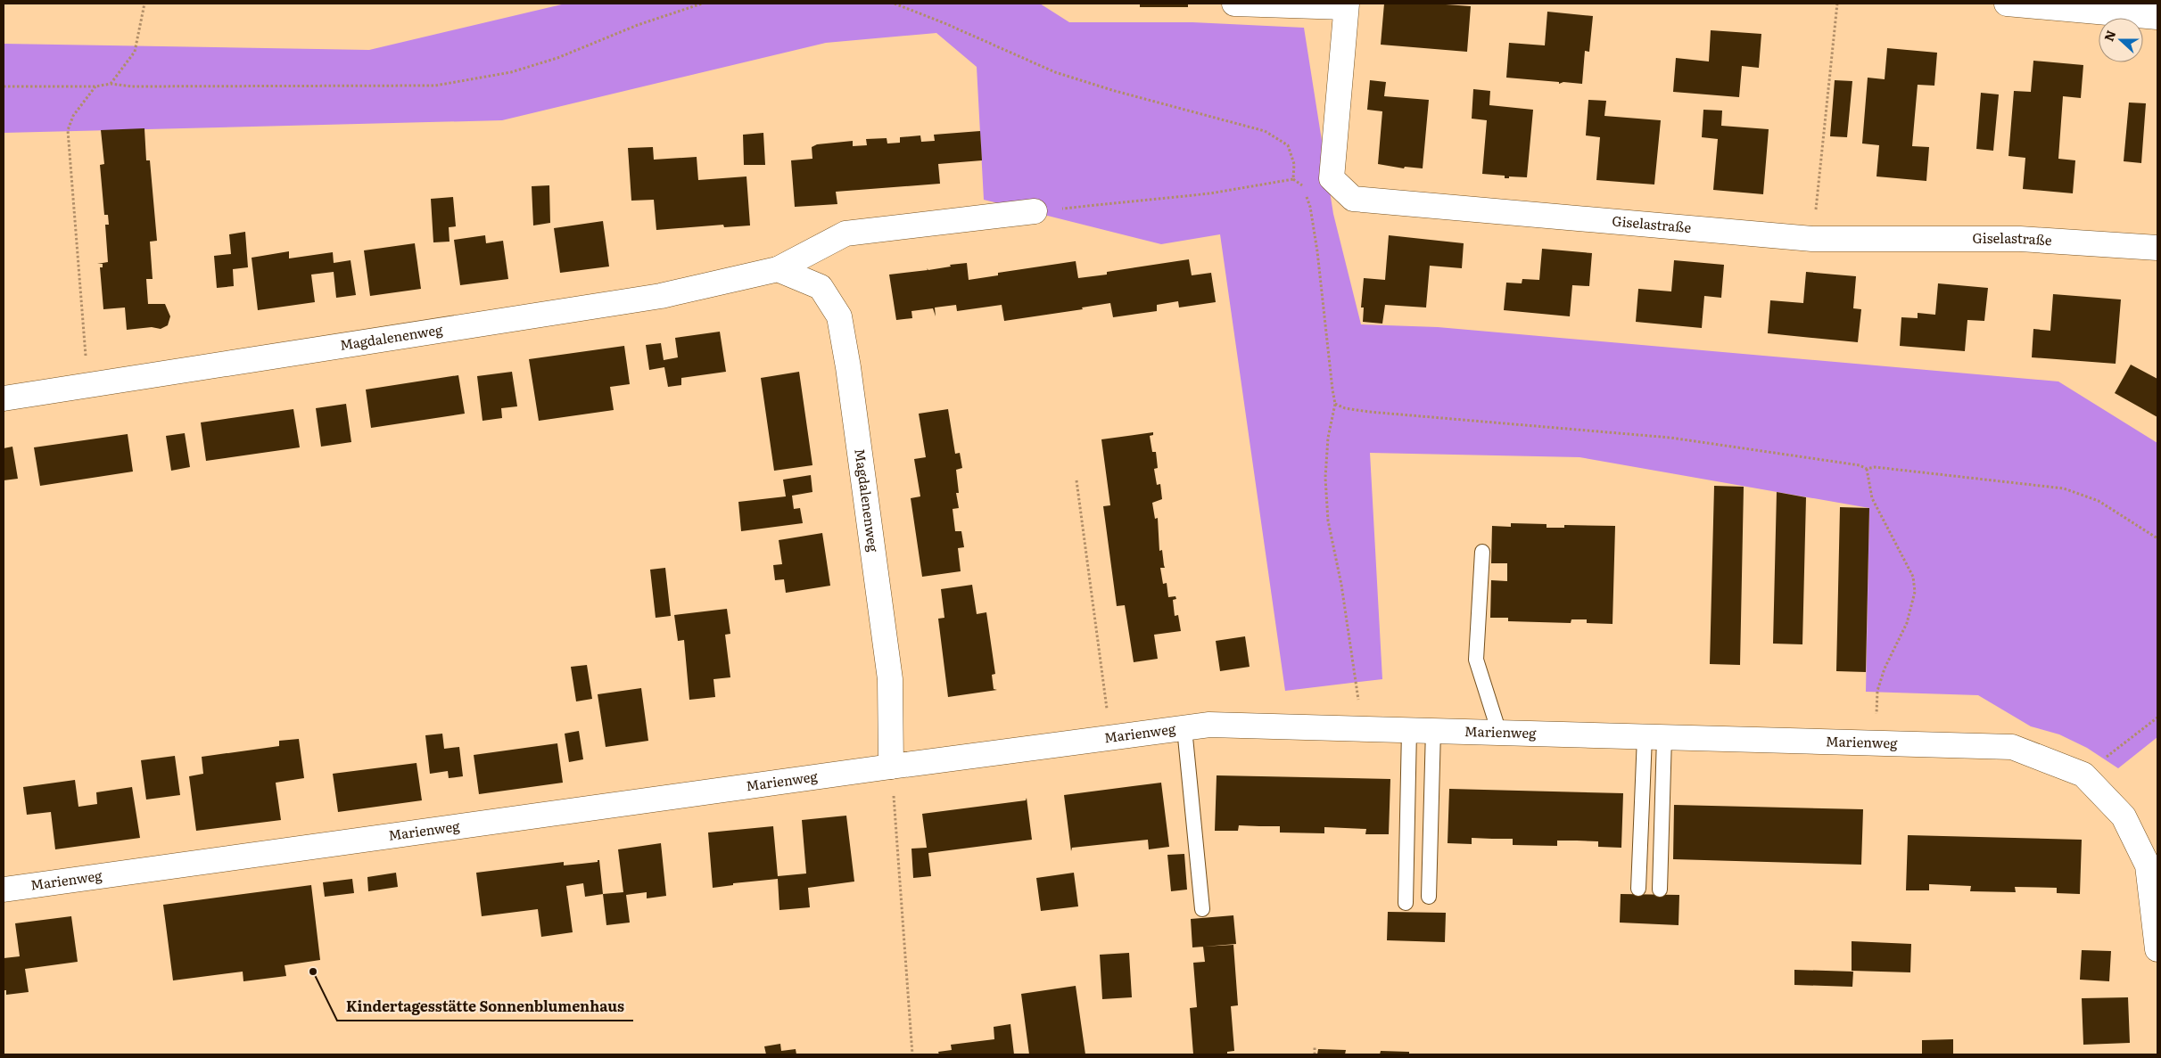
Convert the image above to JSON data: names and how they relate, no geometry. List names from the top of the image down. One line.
{"streets":{"street":["Giselastraße","Magdalenenweg","Marienweg"]},"crossings":[["Magdalenenweg","Marienweg"]],"places":["Kindertagesstätte Sonnenblumenhaus"],"north":"left"}
